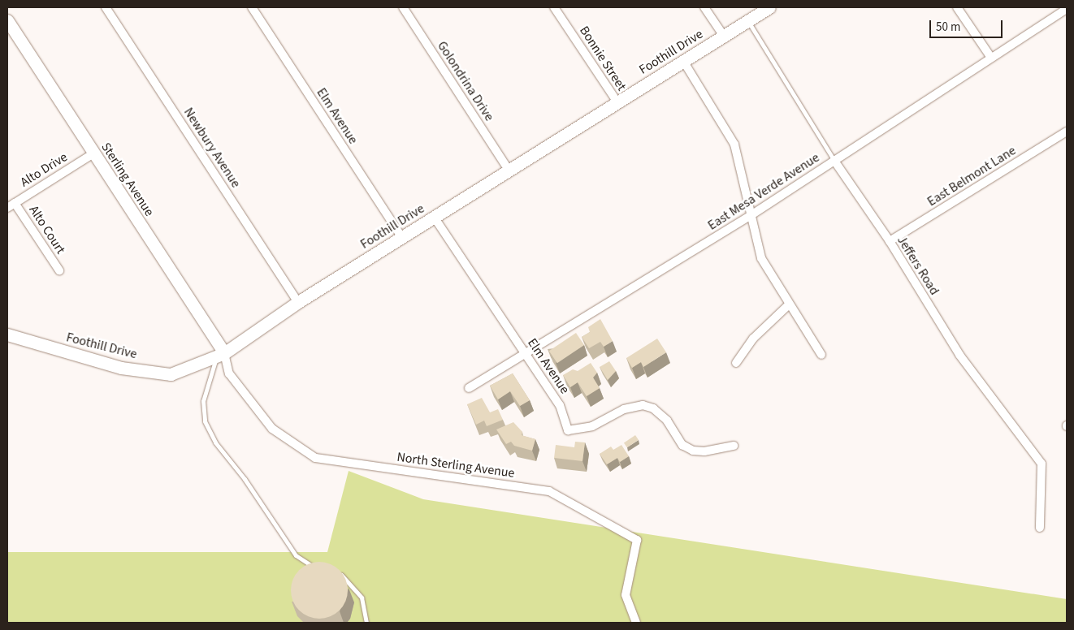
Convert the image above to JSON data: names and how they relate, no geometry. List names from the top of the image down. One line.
{"streets":{"street":["Foothill Drive","Bonnie Street","Golondrina Drive","Elm Avenue","Newbury Avenue","Alto Drive","East Belmont Lane","Sterling Avenue","East Mesa Verde Avenue","Alto Court","Jeffers Road","North Sterling Avenue"]},"crossings":[["Foothill Drive","Bonnie Street"],["Foothill Drive","Golondrina Drive"],["Foothill Drive","Elm Avenue"],["Foothill Drive","Newbury Avenue"],["Foothill Drive","Sterling Avenue"],["Foothill Drive","Jeffers Road"],["Foothill Drive","North Sterling Avenue"],["Elm Avenue","East Mesa Verde Avenue"],["Alto Drive","Sterling Avenue"],["Alto Drive","Alto Court"],["East Belmont Lane","Jeffers Road"],["Sterling Avenue","North Sterling Avenue"],["East Mesa Verde Avenue","Jeffers Road"]],"scale_bar":"50 m"}
